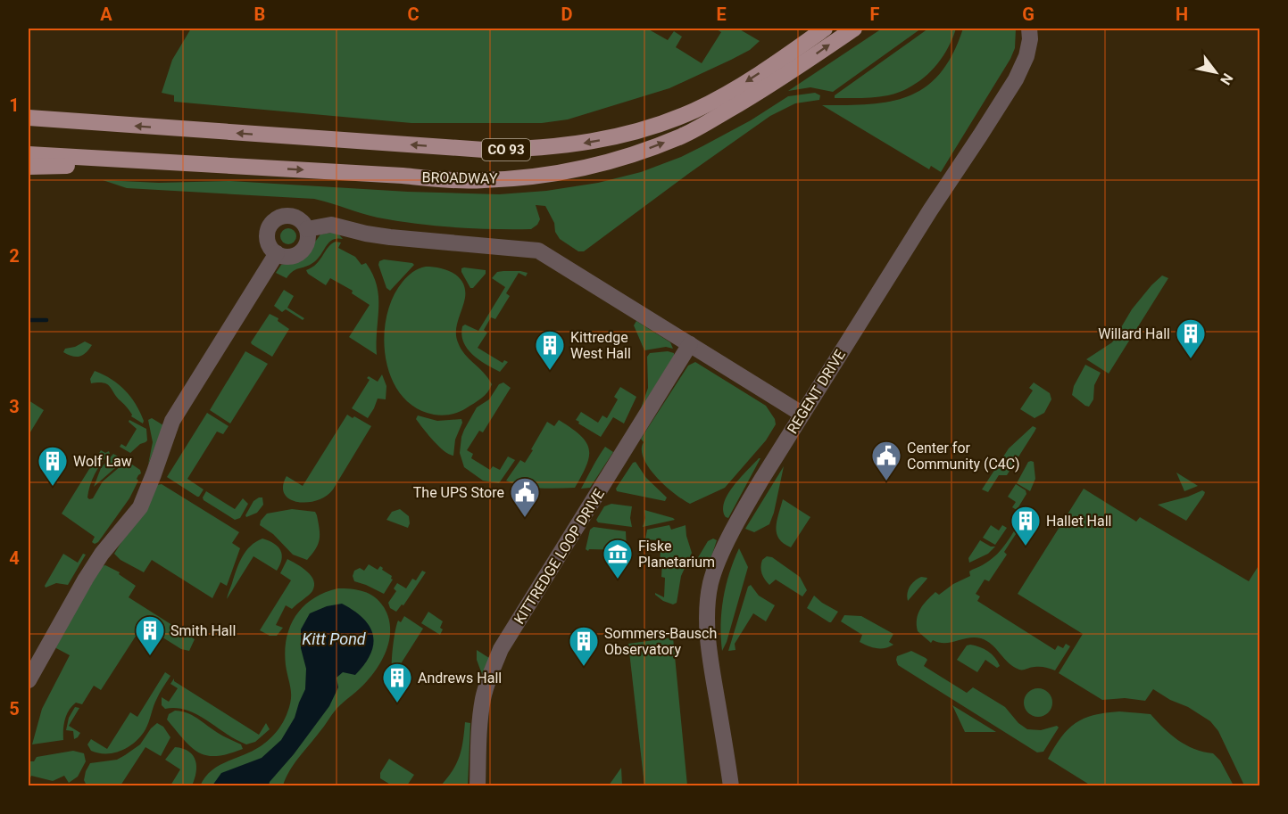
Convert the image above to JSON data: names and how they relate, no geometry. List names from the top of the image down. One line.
{"streets":{"main road":["CO 93","BROADWAY"],"street":["REGENT DRIVE","KITTREDGE LOOP DRIVE"]},"water":["Kitt Pond"],"places":{"building":["Willard Hall","Kittredge West Hall","Wolf Law","Hallet Hall","Smith Hall","Sommers-Bausch Observatory","Andrews Hall"],"public building":["Center for Community (C4C)","The UPS Store"],"museum":["Fiske Planetarium"]},"north":"bottom right","grid":{"columns":["A","B","C","D","E","F","G","H"],"rows":["1","2","3","4","5"]}}
